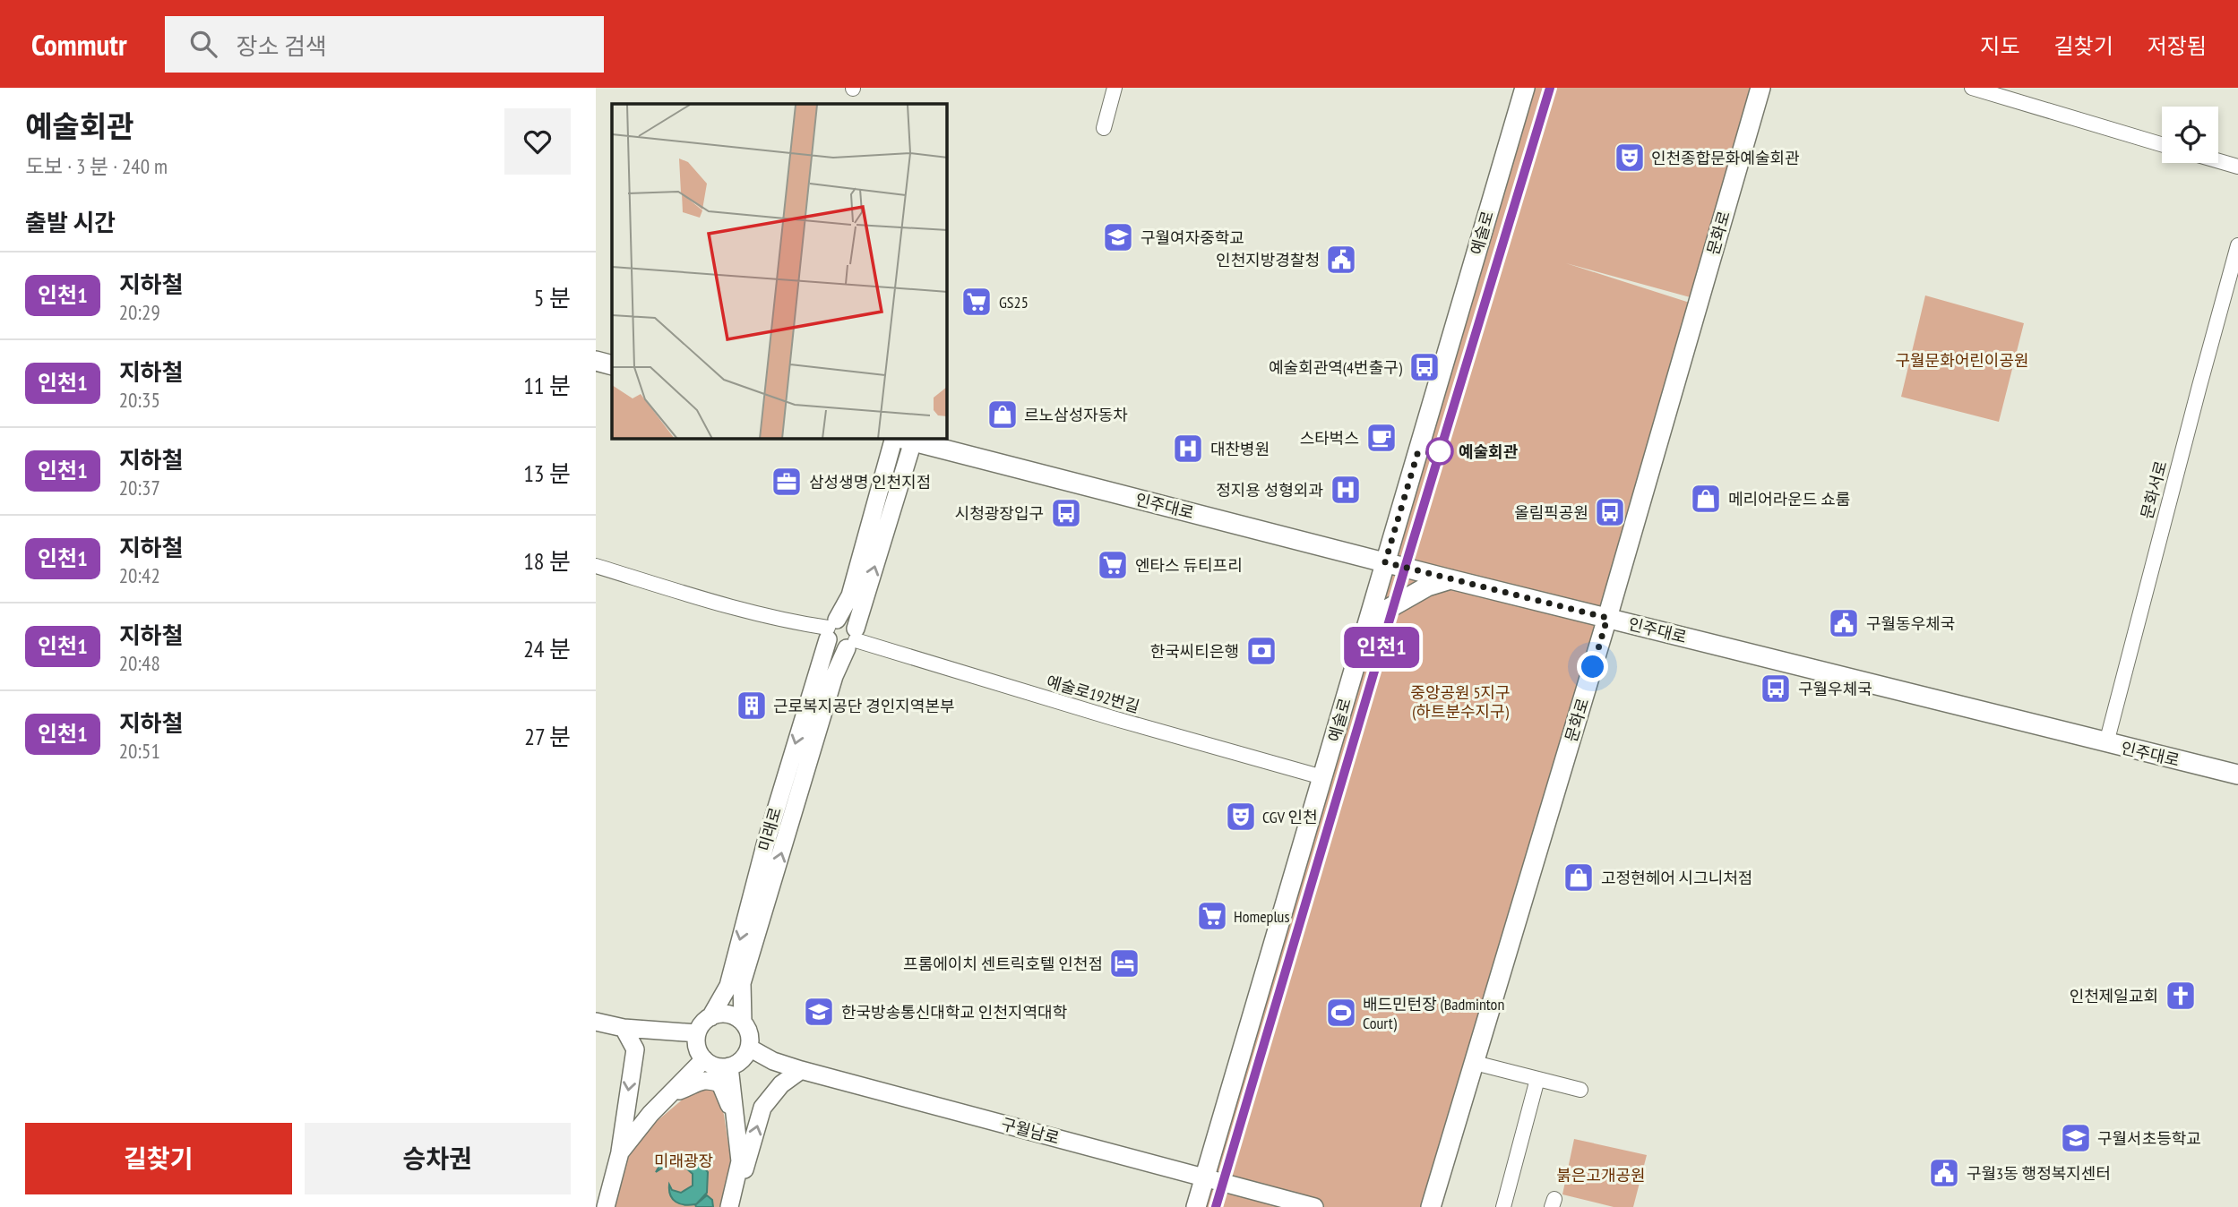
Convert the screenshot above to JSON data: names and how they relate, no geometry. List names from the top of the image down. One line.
{"streets":{"main road":["예술로","문화로","인주대로"],"street":["문화서로","예술로192번길","미래로","구월남로"]},"crossings":[["예술로","인주대로"],["예술로","예술로192번길"],["예술로","구월남로"],["문화로","인주대로"],["문화서로","인주대로"],["인주대로","미래로"],["예술로192번길","미래로"],["미래로","구월남로"]],"parks":["구월문화어린이공원","중앙공원 5지구 (하트분수지구)","미래광장","붉은고개공원"],"places":{"theatre":["인천종합문화예술회관","CGV 인천"],"school or university":["구월여자중학교","한국방송통신대학교 인천지역대학","구월서초등학교"],"public building":["인천지방경찰청","구월동우체국","구월3동 행정복지센터"],"supermarket":["GS25","엔타스 듀티프리","Homeplus"],"bus stop":["예술회관역(4번출구)","올림픽공원","시청광장입구","구월우체국"],"shop":["르노삼성자동차","메리어라운드 쇼룸","고정현헤어 시그니처점"],"cafe":["스타벅스"],"hospital":["대찬병원","정지용 성형외과"],"other":["예술회관"],"office":["삼성생명 인천지점"],"bank":["한국씨티은행"],"building":["근로복지공단 경인지역본부"],"hotel":["프롬에이치 센트릭호텔 인천점"],"church":["인천제일교회"],"sports":["배드민턴장 (Badminton Court)"]},"lines":["metro line 인천1"],"page":{"header":"Commutr","search":"장소 검색","nav":["지도","길찾기","저장됨"],"heading":[["예술회관","도보 · 3 분 · 240 m"],"출발 시간"],"on_map":"인천1","list":[{"mark":"인천1","name":"지하철","note":"20:29","value":"5 분"},{"mark":"인천1","name":"지하철","note":"20:35","value":"11 분"},{"mark":"인천1","name":"지하철","note":"20:37","value":"13 분"},{"mark":"인천1","name":"지하철","note":"20:42","value":"18 분"},{"mark":"인천1","name":"지하철","note":"20:48","value":"24 분"},{"mark":"인천1","name":"지하철","note":"20:51","value":"27 분"}],"buttons":["길찾기","승차권"]}}
